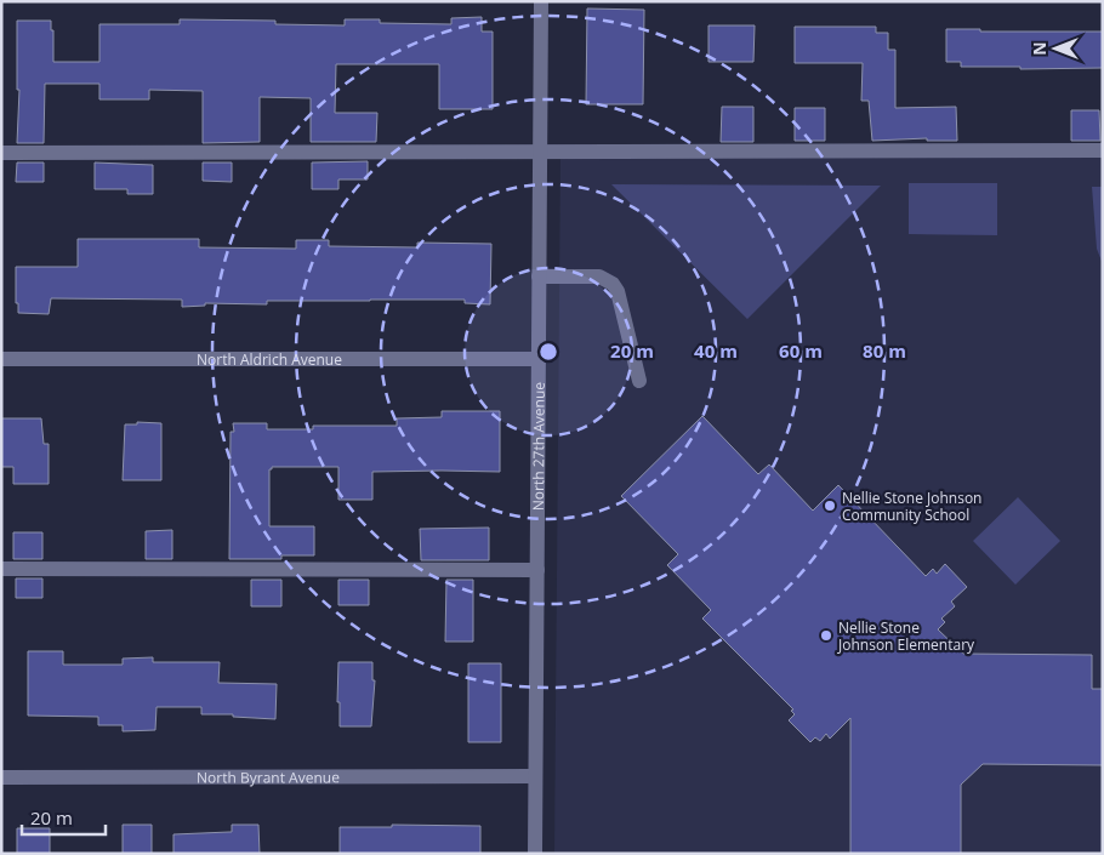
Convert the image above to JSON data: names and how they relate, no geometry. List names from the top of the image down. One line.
{"streets":{"street":["North Aldrich Avenue","North 27th Avenue","North Byrant Avenue"]},"crossings":[["North Aldrich Avenue","North 27th Avenue"],["North 27th Avenue","North Byrant Avenue"]],"places":["Nellie Stone Johnson Community School","Nellie Stone Johnson Elementary"],"scale_bar":"20 m","north":"left","rings":["20 m","40 m","60 m","80 m"]}
